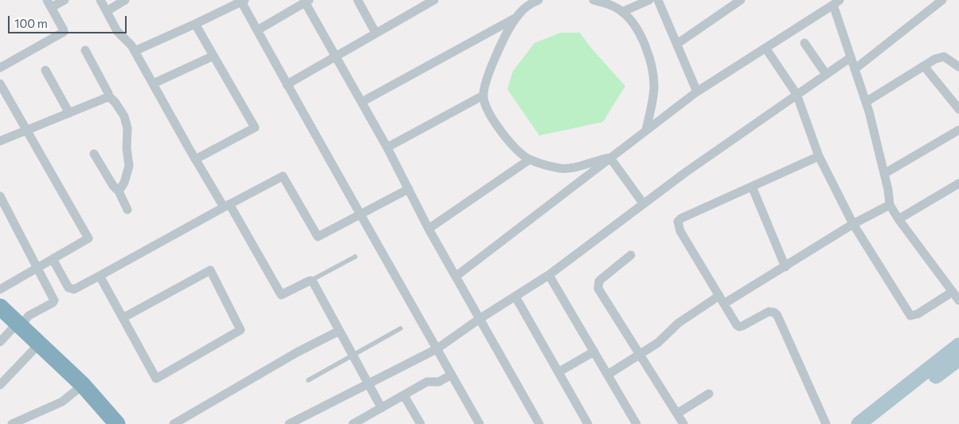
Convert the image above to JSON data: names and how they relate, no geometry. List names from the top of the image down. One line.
{"scale_bar":"100 m"}
